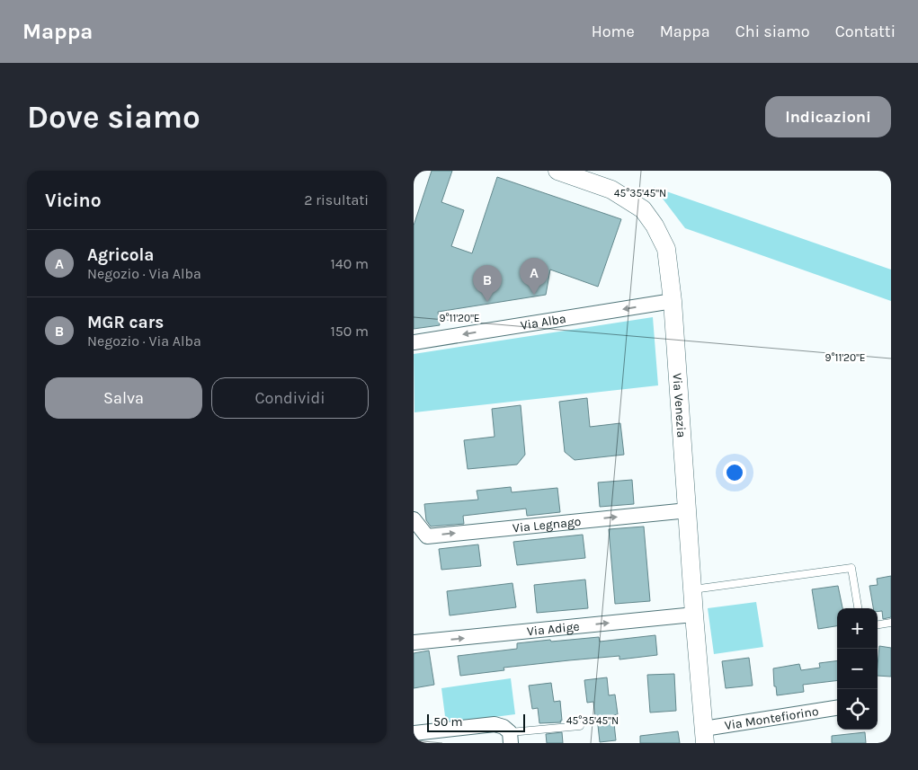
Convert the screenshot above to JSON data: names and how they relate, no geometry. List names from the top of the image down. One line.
{"streets":{"street":["Via Alba","Via Venezia","Via Legnago","Via Adige","Via Montefiorino"]},"crossings":[["Via Alba","Via Venezia"],["Via Venezia","Via Legnago"],["Via Venezia","Via Adige"],["Via Venezia","Via Montefiorino"]],"one_way":["Via Alba","Via Legnago"],"scale_bar":"50 m","page":{"header":"Mappa","nav":["Home","Mappa","Chi siamo","Contatti"],"buttons":["Indicazioni",["Salva","Condividi"]],"title":"Dove siamo","heading":["Vicino","2 risultati"],"list":[{"mark":"A","name":"Agricola","note":"Negozio · Via Alba","value":"140 m"},{"mark":"B","name":"MGR cars","note":"Negozio · Via Alba","value":"150 m"}],"pins":["A","B"],"map_buttons":["+","−"],"scale":"50 m"},"coordinates":["45°35'45\"N","9°11'20\"E"]}
